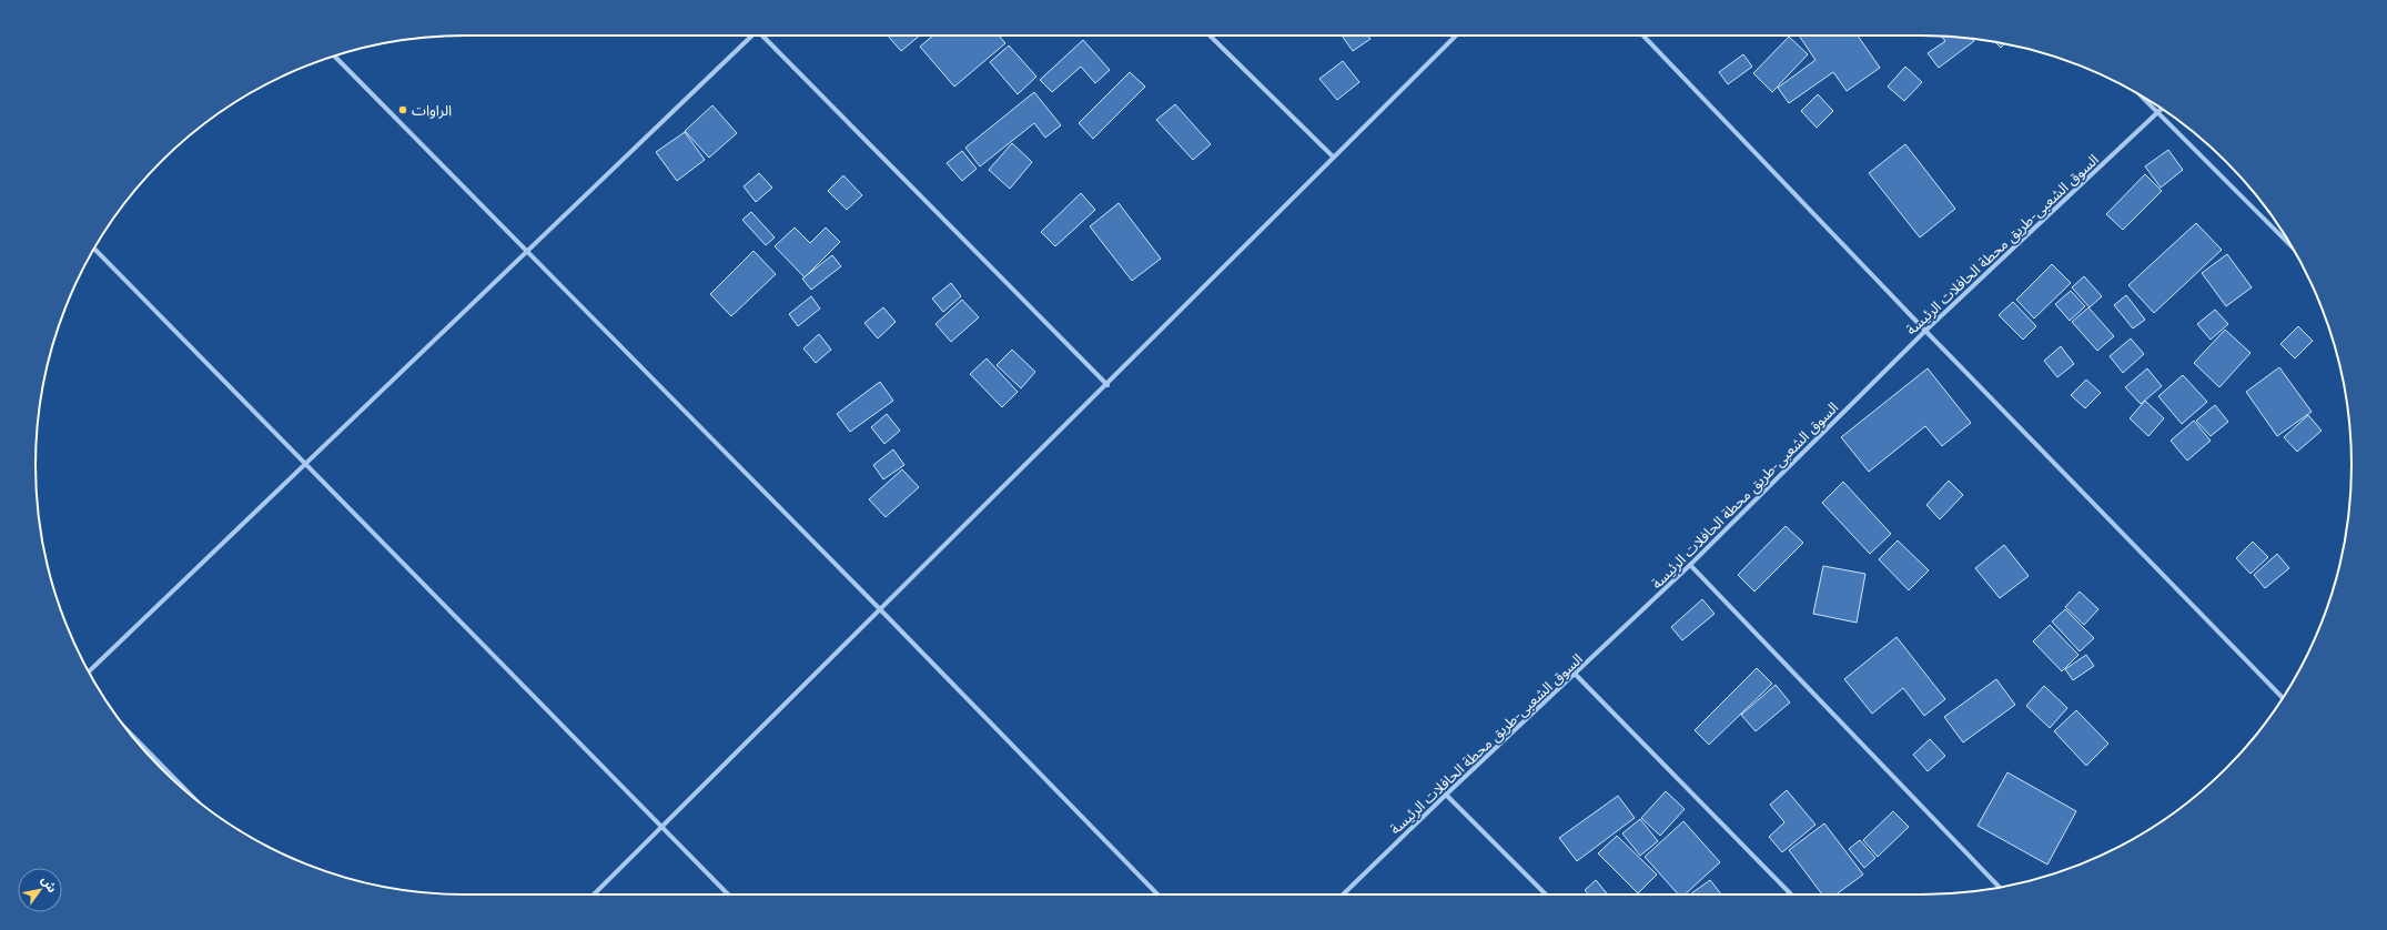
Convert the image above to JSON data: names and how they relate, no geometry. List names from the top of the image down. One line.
{"streets":{"street":["السوق الشعبى-طريق محطة الحافلات الرئيسة"]},"places":["الراوات"],"north":"top right"}
